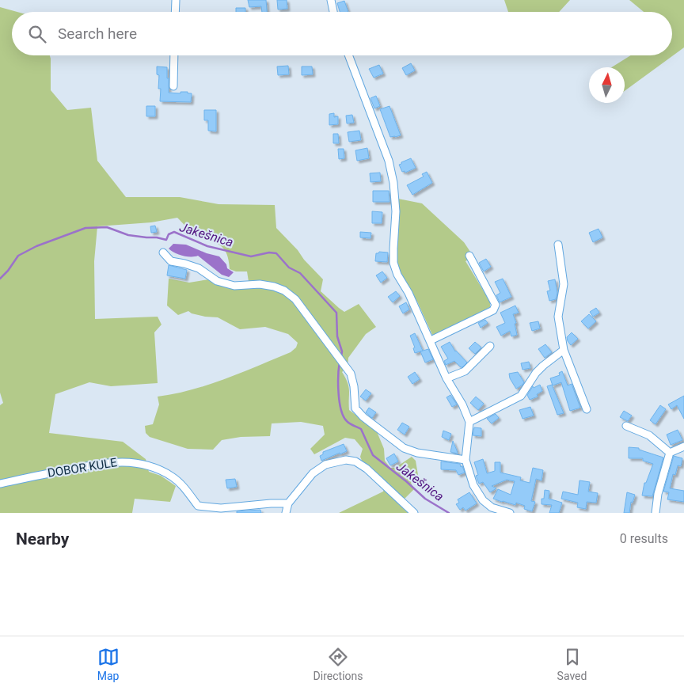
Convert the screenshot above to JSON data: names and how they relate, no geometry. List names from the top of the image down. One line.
{"streets":{"street":["DOBOR KULE"]},"water":["Jakešnica"],"north":"top","page":{"search":"Search here","heading":["Nearby","0 results"],"nav":["Map","Directions","Saved"]}}
